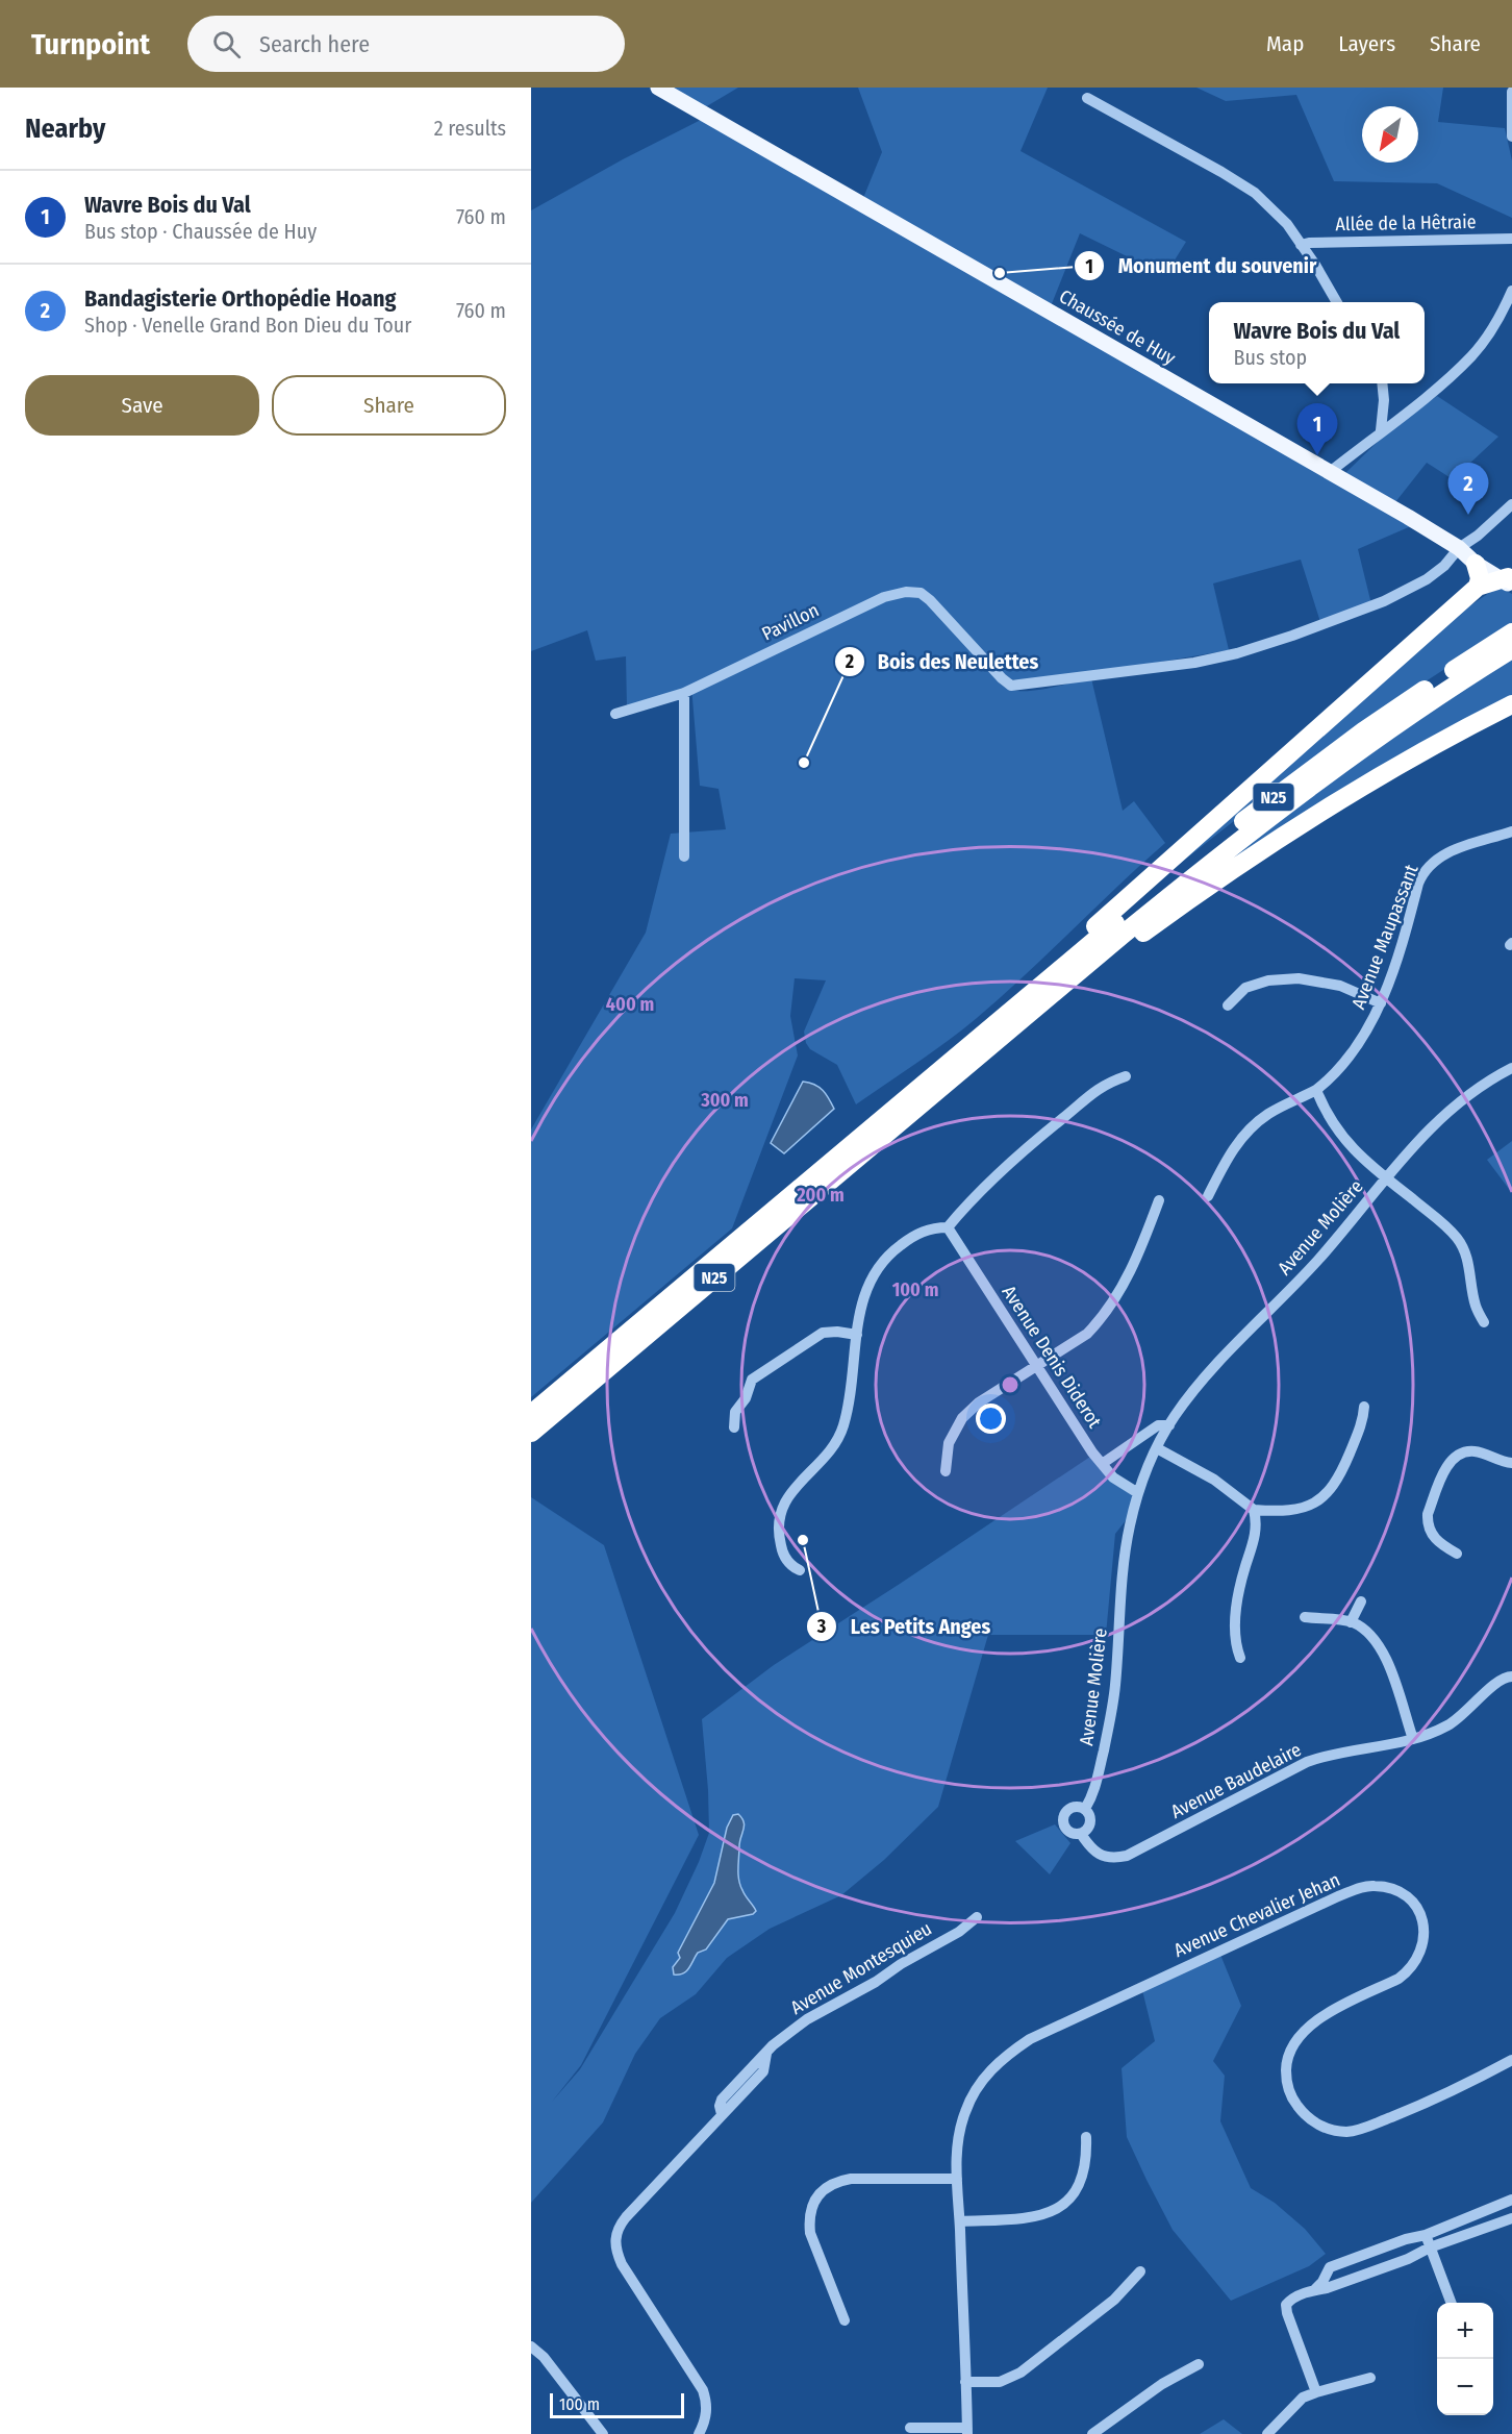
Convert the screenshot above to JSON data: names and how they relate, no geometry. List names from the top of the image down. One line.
{"streets":{"highway":["N25"],"main road":["Chaussée de Huy"],"street":["Allée de la Hêtraie","Pavillon","Avenue Maupassant","Avenue Molière","Avenue Denis Diderot","Avenue Baudelaire","Avenue Chevalier Jehan","Avenue Montesquieu"]},"crossings":[["Chaussée de Huy","Pavillon"],["Avenue Molière","Avenue Denis Diderot"],["Avenue Molière","Avenue Baudelaire"]],"places":["Monument du souvenir","Bois des Neulettes","Les Petits Anges"],"scale_bar":"100 m","north":"bottom left","page":{"header":"Turnpoint","search":"Search here","nav":["Map","Layers","Share"],"heading":["Nearby","2 results"],"list":[{"mark":"1","name":"Wavre Bois du Val","note":"Bus stop · Chaussée de Huy","value":"760 m"},{"mark":"2","name":"Bandagisterie Orthopédie Hoang","note":"Shop · Venelle Grand Bon Dieu du Tour","value":"760 m"}],"popup":["Wavre Bois du Val","Bus stop"],"buttons":["Save","Share"],"pins":["1","2"],"map_buttons":["+","−"],"scale":"100 m"},"rings":["400 m","300 m","200 m","100 m"]}
